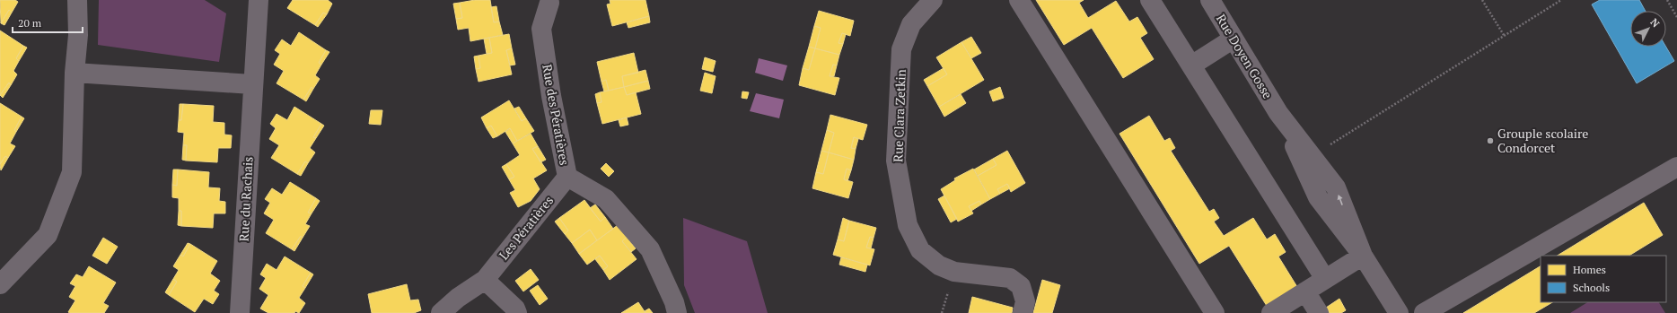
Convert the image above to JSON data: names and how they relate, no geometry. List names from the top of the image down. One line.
{"streets":{"street":["Rue Doyen Gosse","Rue des Pératières","Rue Clara Zetkin","Rue du Rachais","Les Pératières"]},"crossings":[["Rue des Pératières","Les Pératières"]],"places":["Grouple scolaire Condorcet"],"legend":["Homes","Schools"],"scale_bar":"20 m","north":"top right"}
